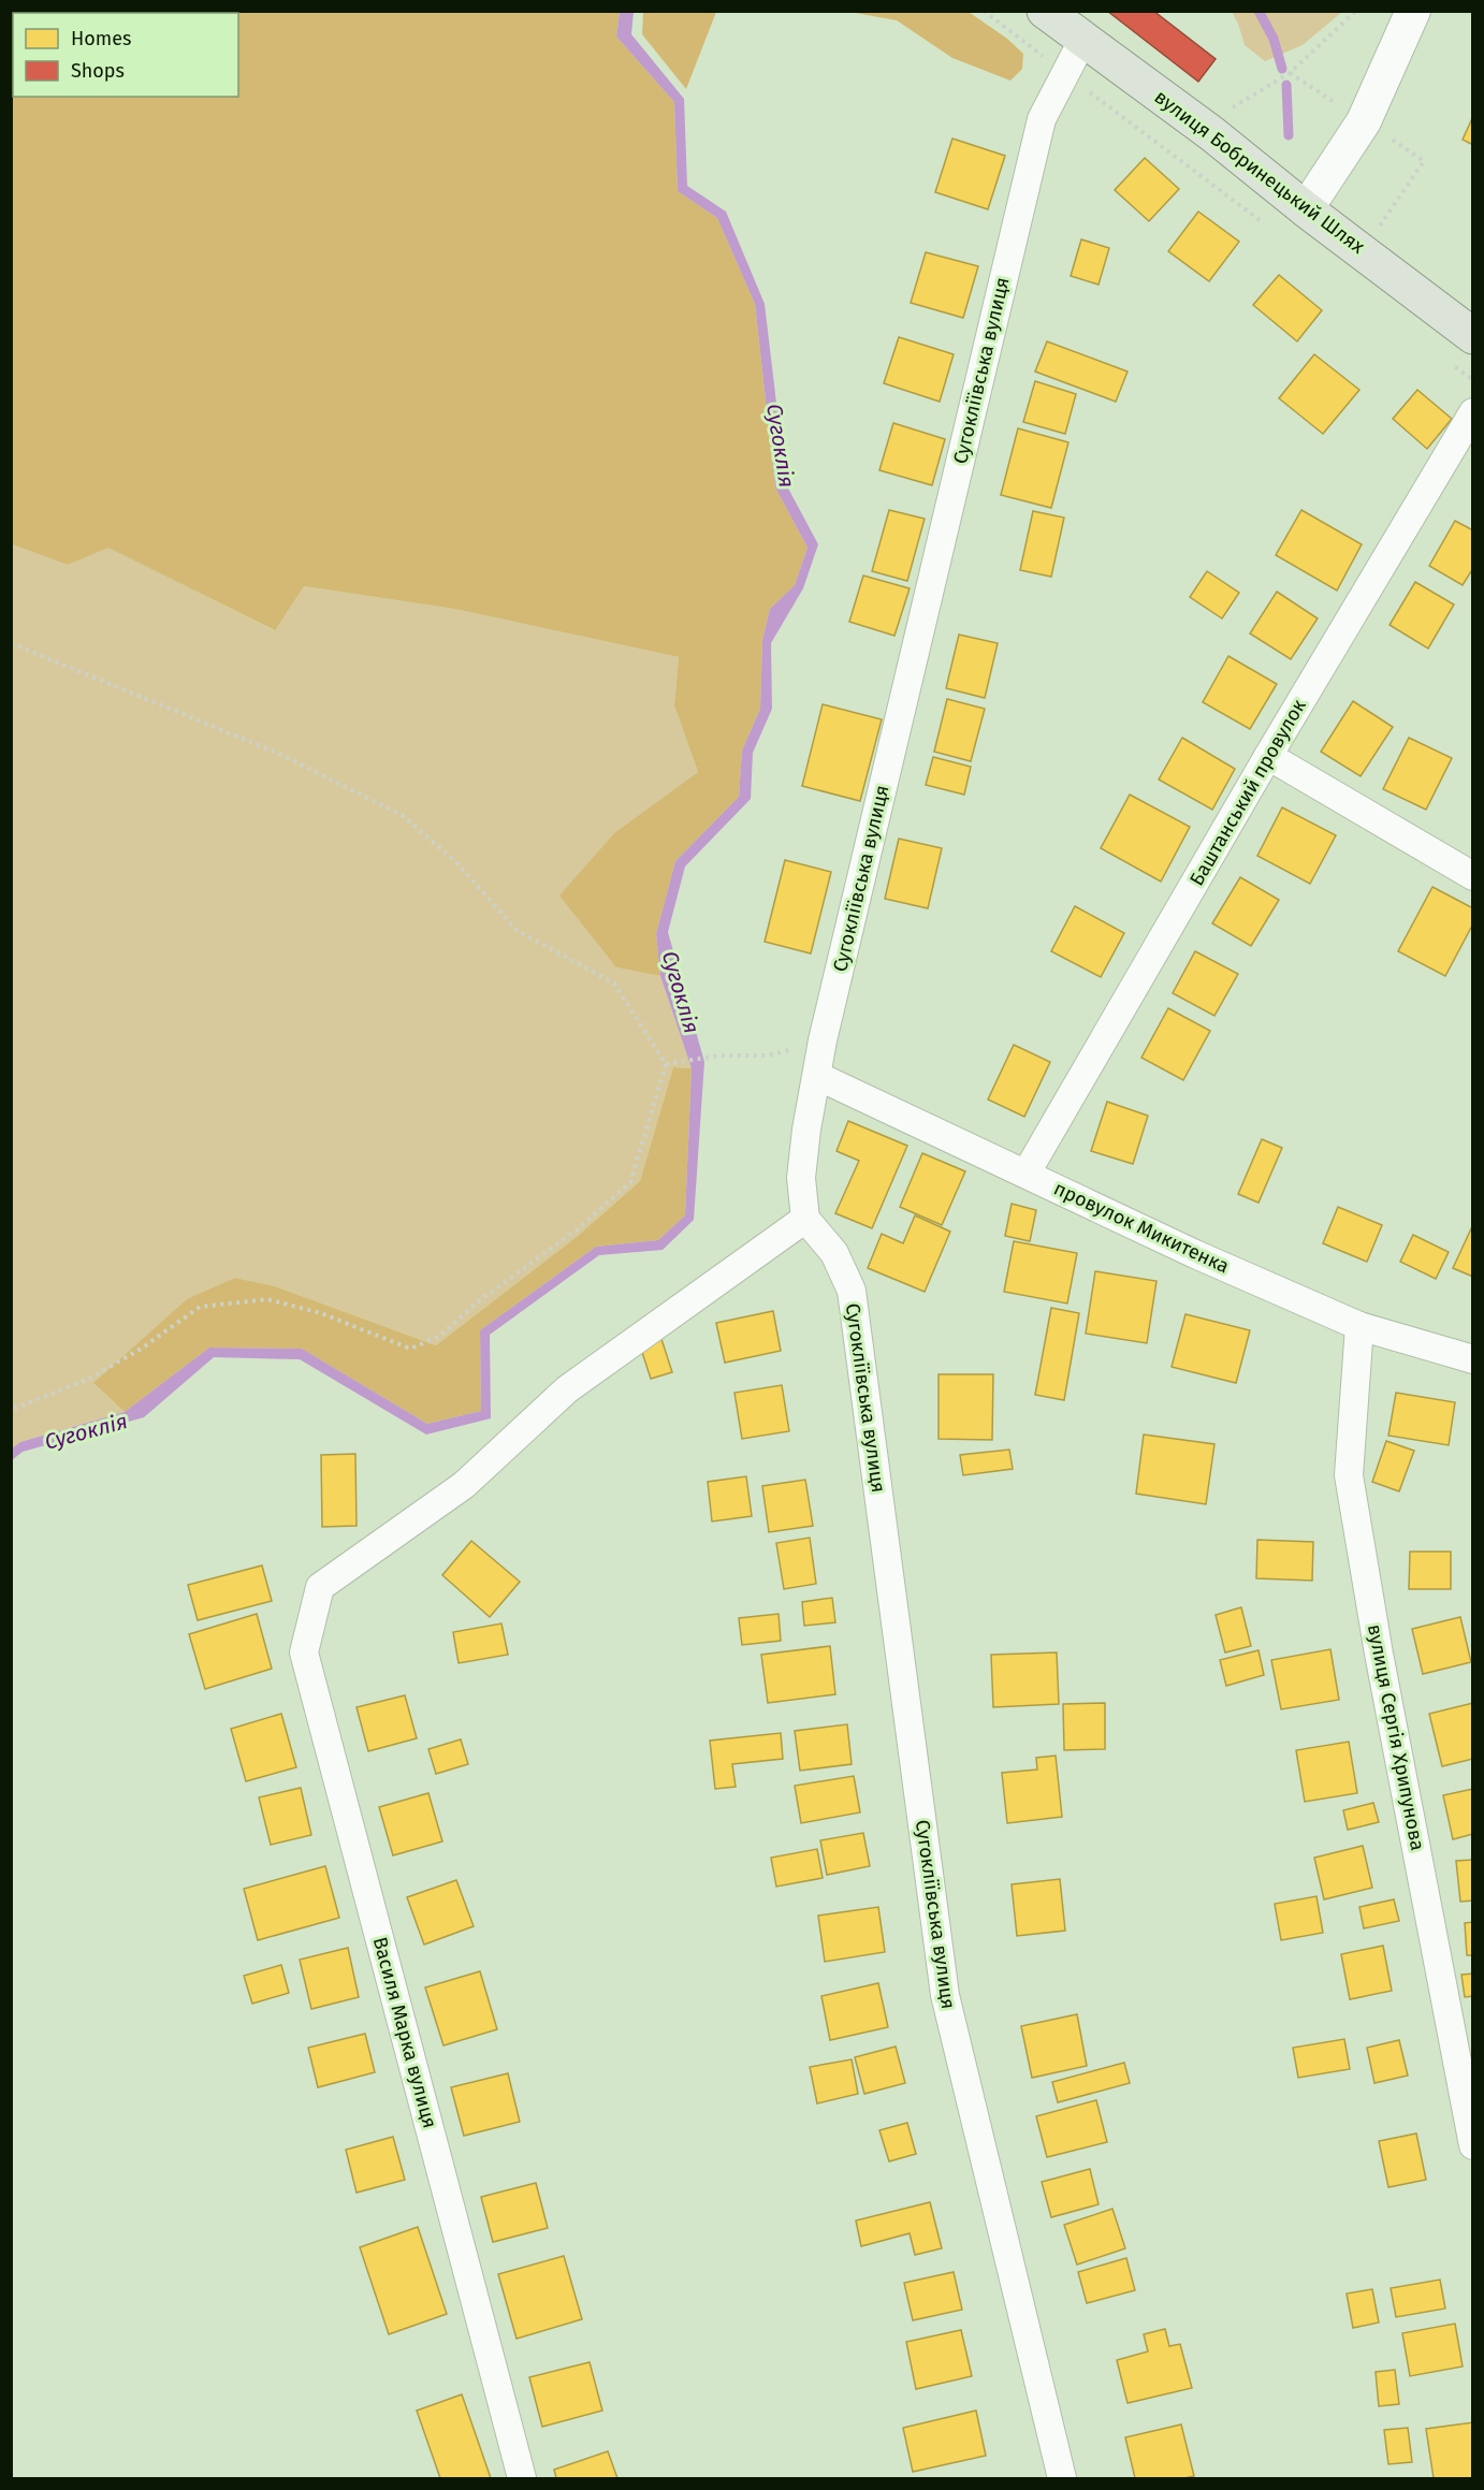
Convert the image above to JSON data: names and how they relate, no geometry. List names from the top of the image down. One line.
{"streets":{"main road":["вулиця Бобринецький Шлях"],"street":["Сугокліївська вулиця","Баштанський провулок","провулок Микитенка","вулиця Сергія Хрипунова","Василя Марка вулиця"]},"crossings":[["вулиця Бобринецький Шлях","Сугокліївська вулиця"],["Сугокліївська вулиця","провулок Микитенка"],["Сугокліївська вулиця","Василя Марка вулиця"],["Баштанський провулок","провулок Микитенка"],["провулок Микитенка","вулиця Сергія Хрипунова"]],"water":["Сугоклія"],"legend":["Homes","Shops"]}
